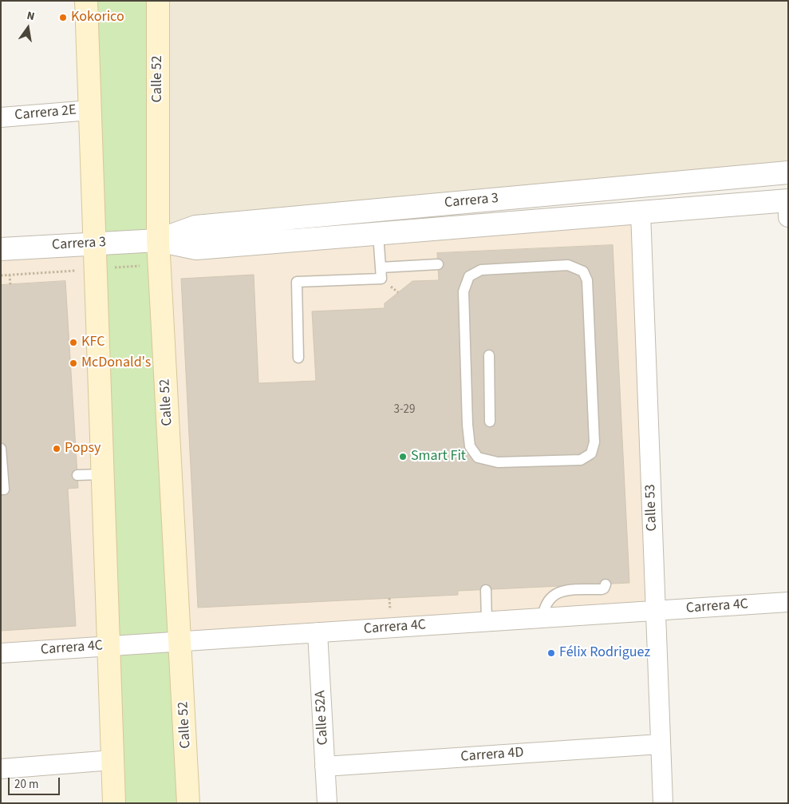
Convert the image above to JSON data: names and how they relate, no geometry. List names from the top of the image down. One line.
{"streets":{"main road":["Calle 52"],"street":["Carrera 2E","Carrera 3","Calle 53","Carrera 4C","Calle 52A","Carrera 4D"]},"crossings":[["Calle 52","Carrera 3"],["Calle 52","Carrera 4C"],["Carrera 3","Calle 53"],["Calle 53","Carrera 4C"],["Calle 53","Carrera 4D"],["Carrera 4C","Calle 52A"],["Calle 52A","Carrera 4D"]],"places":["Kokorico","KFC","McDonald's","Popsy","Smart Fit","Félix Rodriguez"],"house_numbers":["3-29"],"scale_bar":"20 m","north":"top"}
